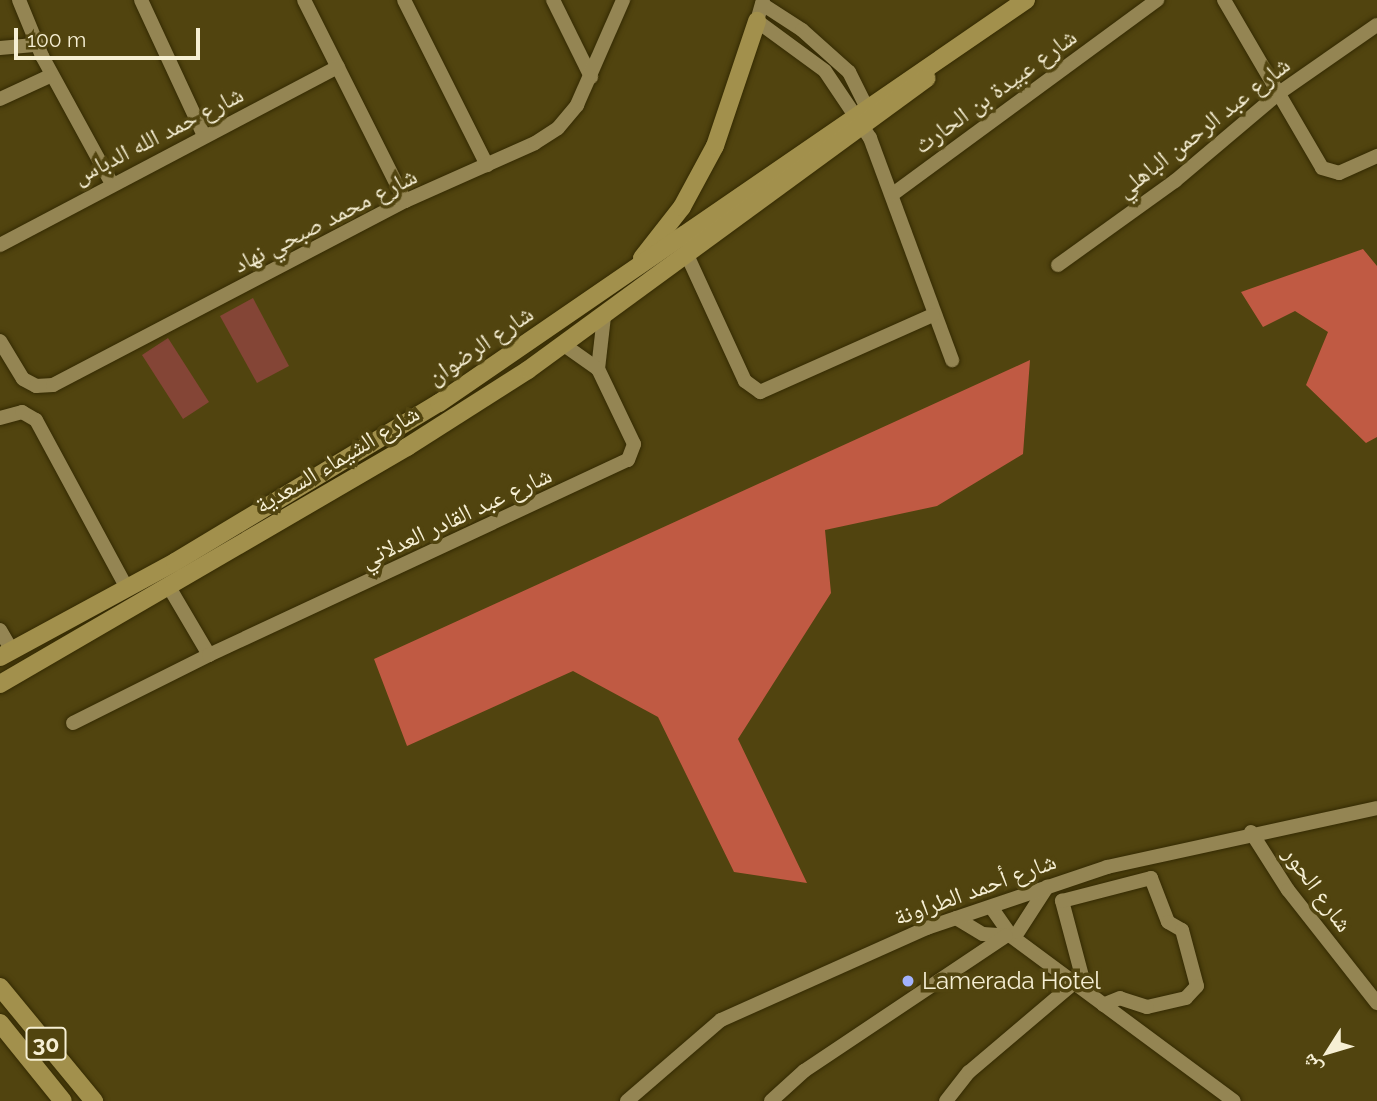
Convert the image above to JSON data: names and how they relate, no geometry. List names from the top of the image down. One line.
{"streets":{"main road":["شارع الرضوان","شارع الشيماء السعدية","30"],"street":["شارع عبيدة بن الحارث","شارع عبد الرحمن الباهلي","شارع حمد الله الدباس","شارع محمد صبحي نهاد","شارع عبد القادر العدلاني","شارع أحمد الطراونة","شارع الحور"]},"crossings":[["شارع الرضوان","شارع الشيماء السعدية"],["شارع الشيماء السعدية","شارع عبد القادر العدلاني"],["شارع أحمد الطراونة","شارع الحور"]],"places":["Lamerada Hotel"],"scale_bar":"100 m","north":"bottom left"}
